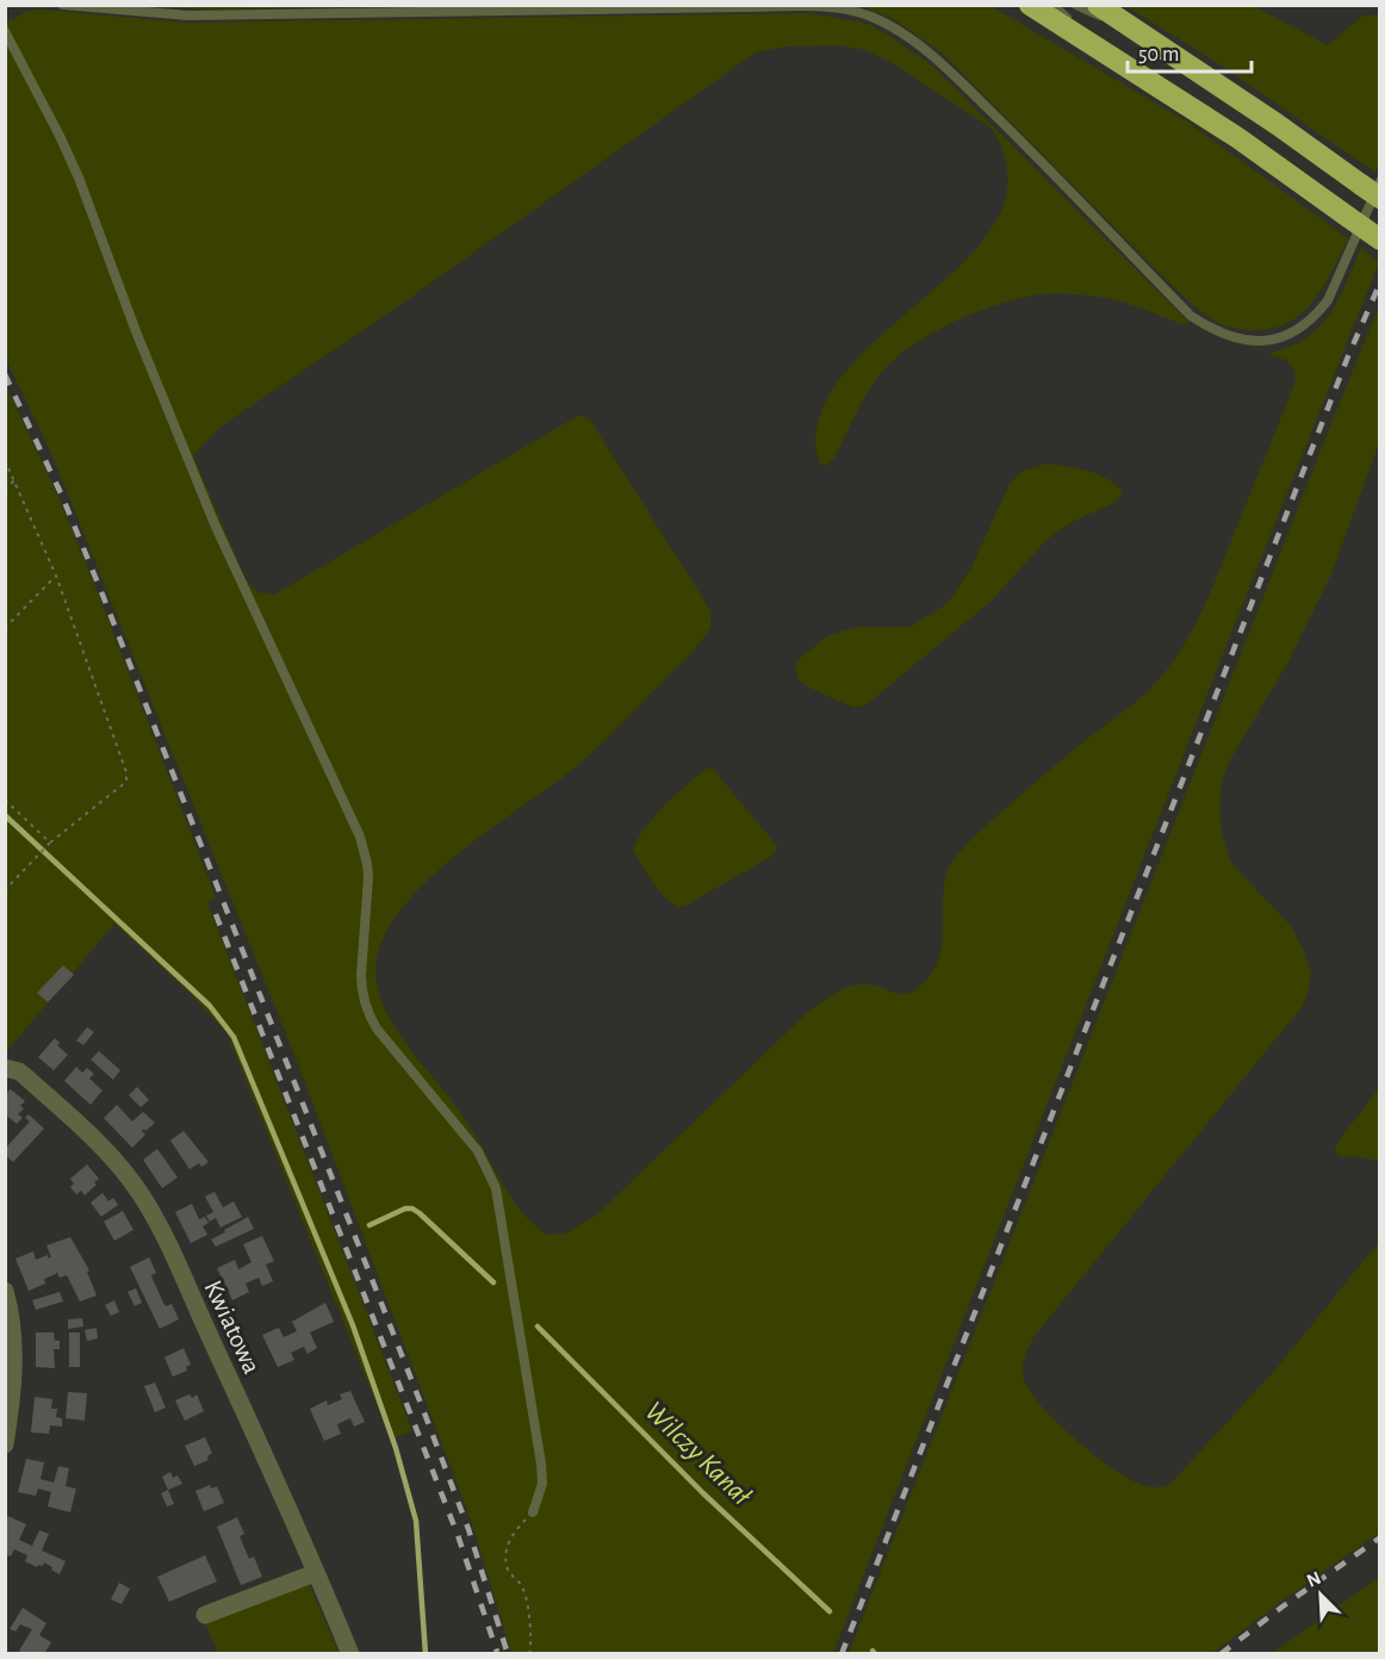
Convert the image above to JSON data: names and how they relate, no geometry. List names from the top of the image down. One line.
{"streets":{"street":["Kwiatowa"]},"water":["Wilczy Kanał"],"scale_bar":"50 m","north":"top left"}
